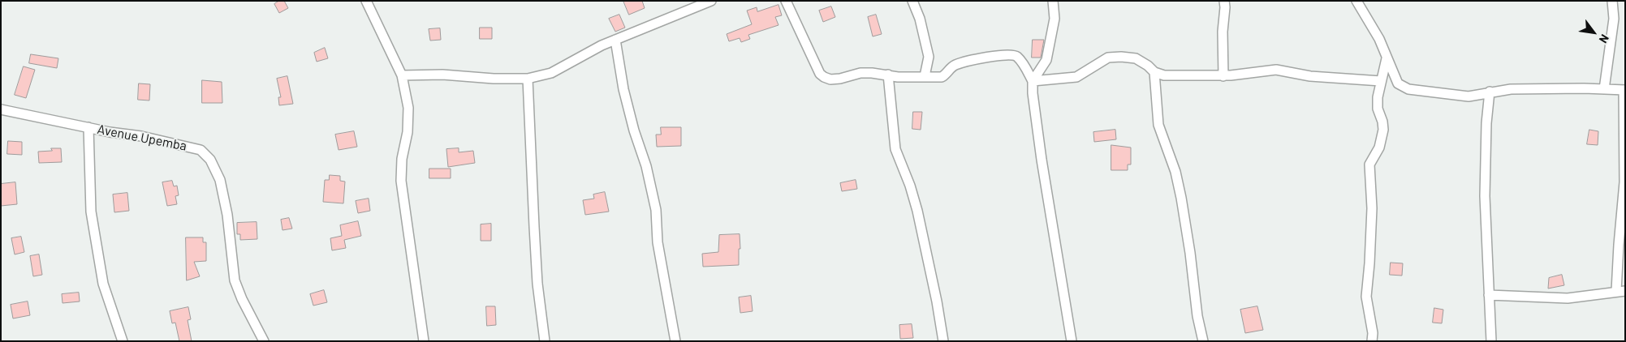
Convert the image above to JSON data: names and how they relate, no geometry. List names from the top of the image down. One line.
{"streets":{"street":["Avenue Upemba"]},"north":"bottom right"}
